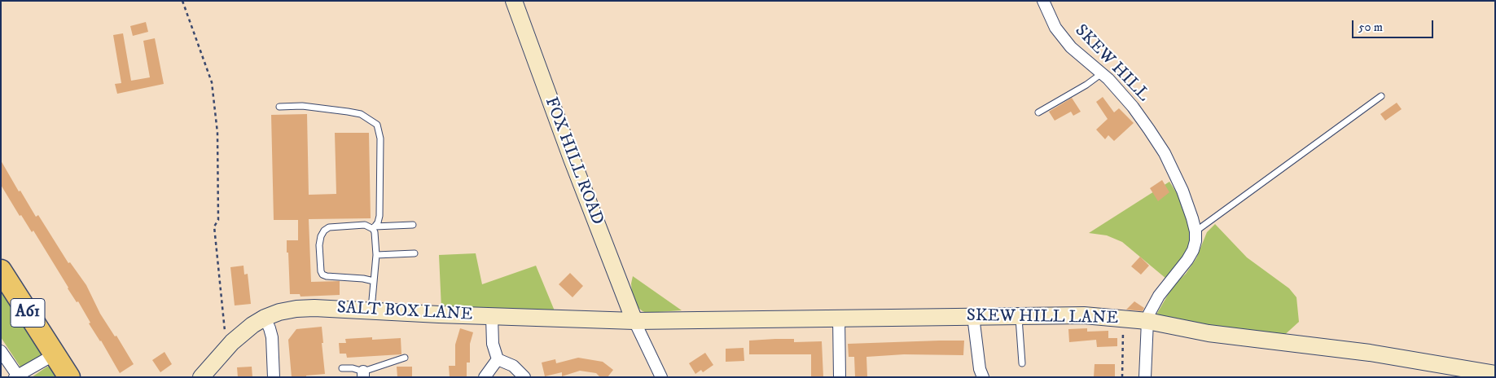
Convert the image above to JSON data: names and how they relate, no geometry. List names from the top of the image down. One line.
{"streets":{"highway":["A61"],"street":["SKEW HILL","FOX HILL ROAD","SALT BOX LANE","SKEW HILL LANE"]},"crossings":[["SKEW HILL","SKEW HILL LANE"],["FOX HILL ROAD","SALT BOX LANE"],["FOX HILL ROAD","SKEW HILL LANE"],["SALT BOX LANE","SKEW HILL LANE"]],"scale_bar":"50 m"}
